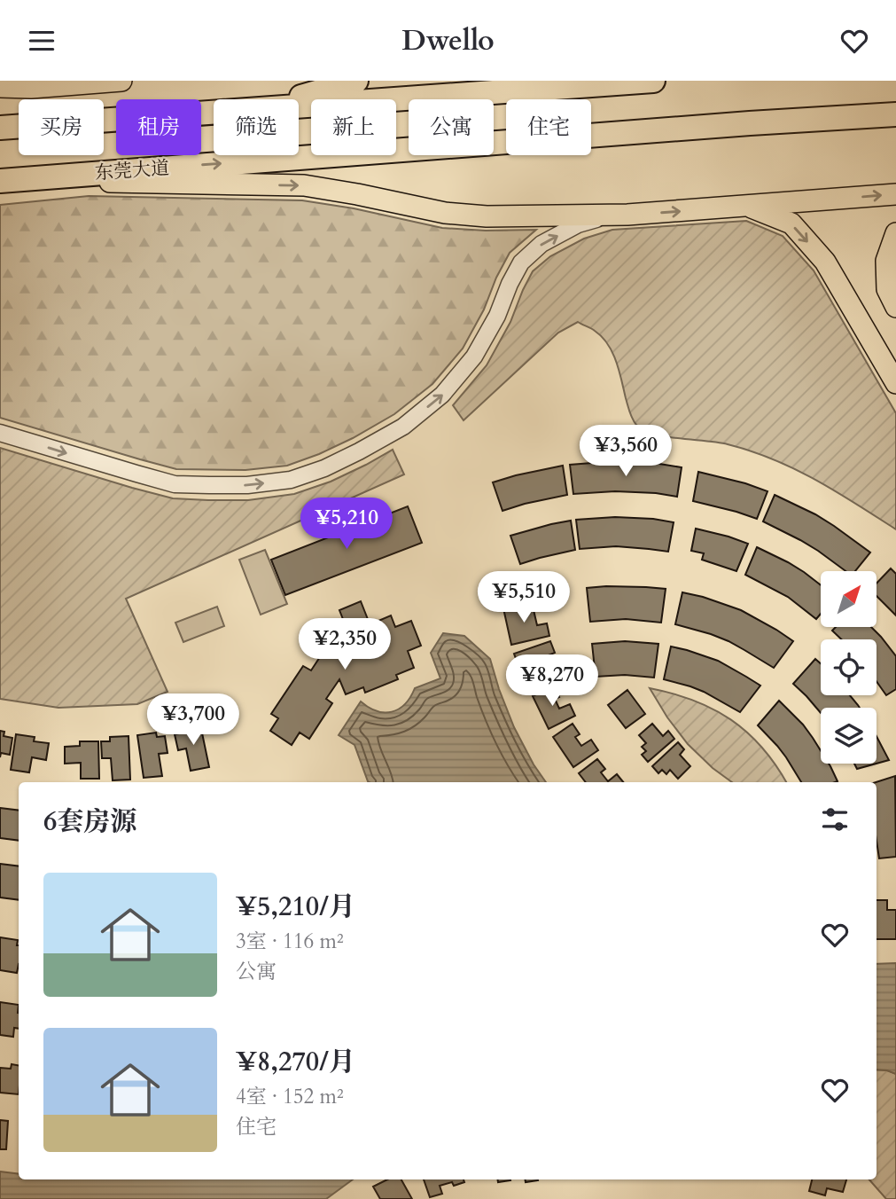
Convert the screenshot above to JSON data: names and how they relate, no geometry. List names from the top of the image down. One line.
{"streets":{"highway":["东莞大道"]},"north":"top right","page":{"header":"Dwello","chip":["买房","租房","筛选","新上","公寓","住宅"],"price":["¥3,560","¥5,210","¥5,510","¥2,350","¥8,270","¥3,700"],"heading":"6套房源","list":[{"name":"¥5,210/月","note":"3室 · 116 m² · 公寓"},{"name":"¥8,270/月","note":"4室 · 152 m² · 住宅"}]}}
